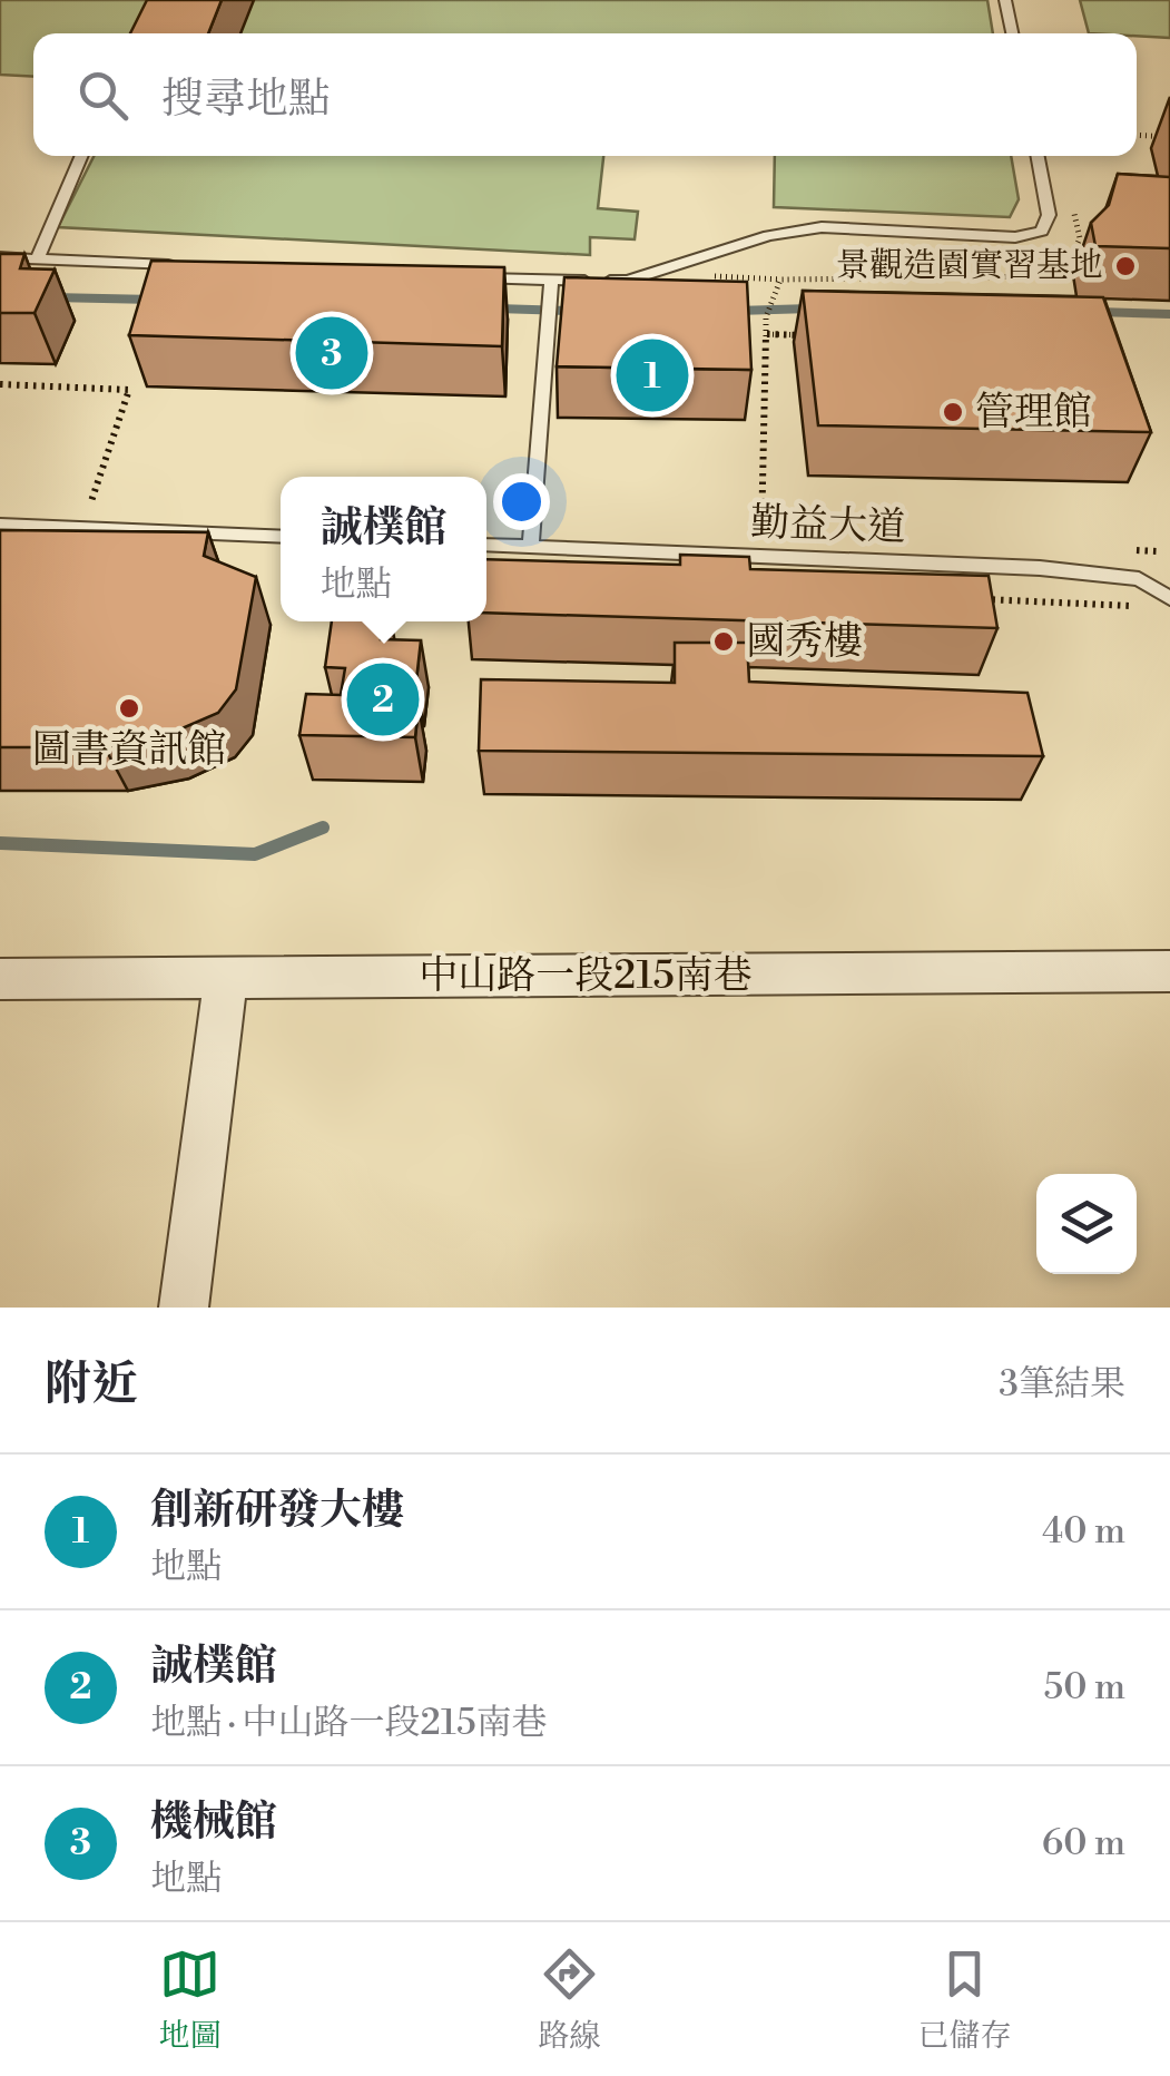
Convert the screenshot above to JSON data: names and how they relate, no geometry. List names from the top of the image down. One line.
{"streets":{"street":["中山路一段215南巷"],"lane":["勤益大道"]},"places":["景觀造園實習基地","管理館","國秀樓","圖書資訊館"],"page":{"search":"搜尋地點","pins":["3","1","2"],"popup":["誠樸館","地點"],"heading":["附近","3筆結果"],"list":[{"mark":"1","name":"創新研發大樓","note":"地點","value":"40 m"},{"mark":"2","name":"誠樸館","note":"地點 · 中山路一段215南巷","value":"50 m"},{"mark":"3","name":"機械館","note":"地點","value":"60 m"}],"nav":["地圖","路線","已儲存"]}}
